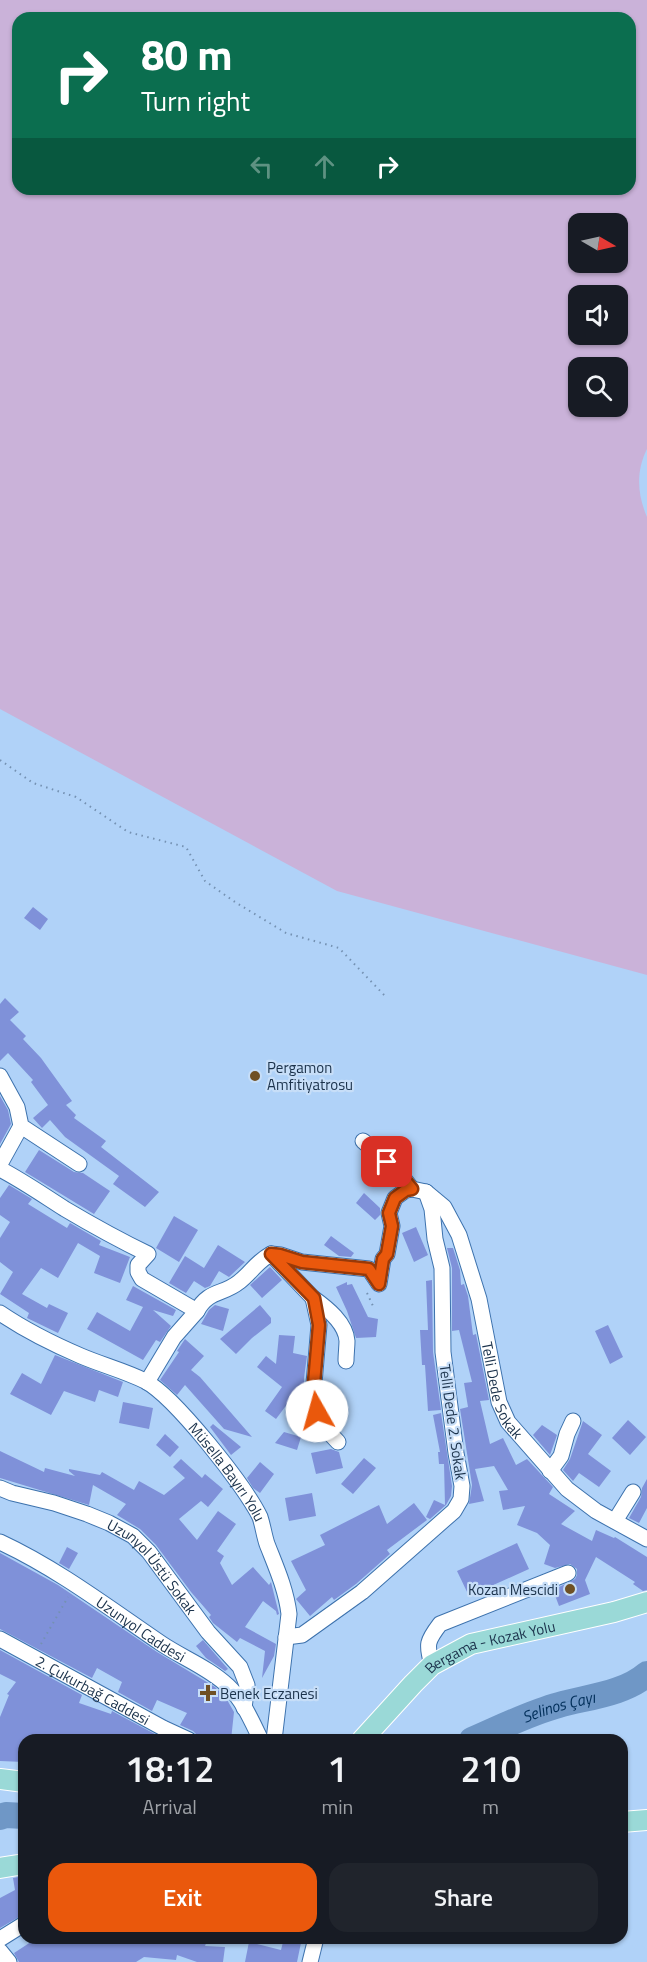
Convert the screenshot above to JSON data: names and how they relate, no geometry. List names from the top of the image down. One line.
{"streets":{"main road":["Bergama - Kozak Yolu"],"street":["Telli Dede Sokak","Telli Dede 2. Sokak","Müsella Bayırı Yolu","Uzunyol Üstü Sokak","Uzunyol Caddesi","2. Çukurbağ Caddesi"]},"crossings":[["Telli Dede Sokak","Telli Dede 2. Sokak"],["Telli Dede 2. Sokak","Müsella Bayırı Yolu"],["Uzunyol Üstü Sokak","Uzunyol Caddesi"]],"water":["Selinos Çayı"],"places":{"other":["Pergamon Amfitiyatrosu","Kozan Mescidi"],"health":["Benek Eczanesi"]},"north":"right","page":{"turn":["80 m","Turn right"],"eta":["18:12","Arrival","1","min","210","m"],"buttons":["Exit","Share"]}}
